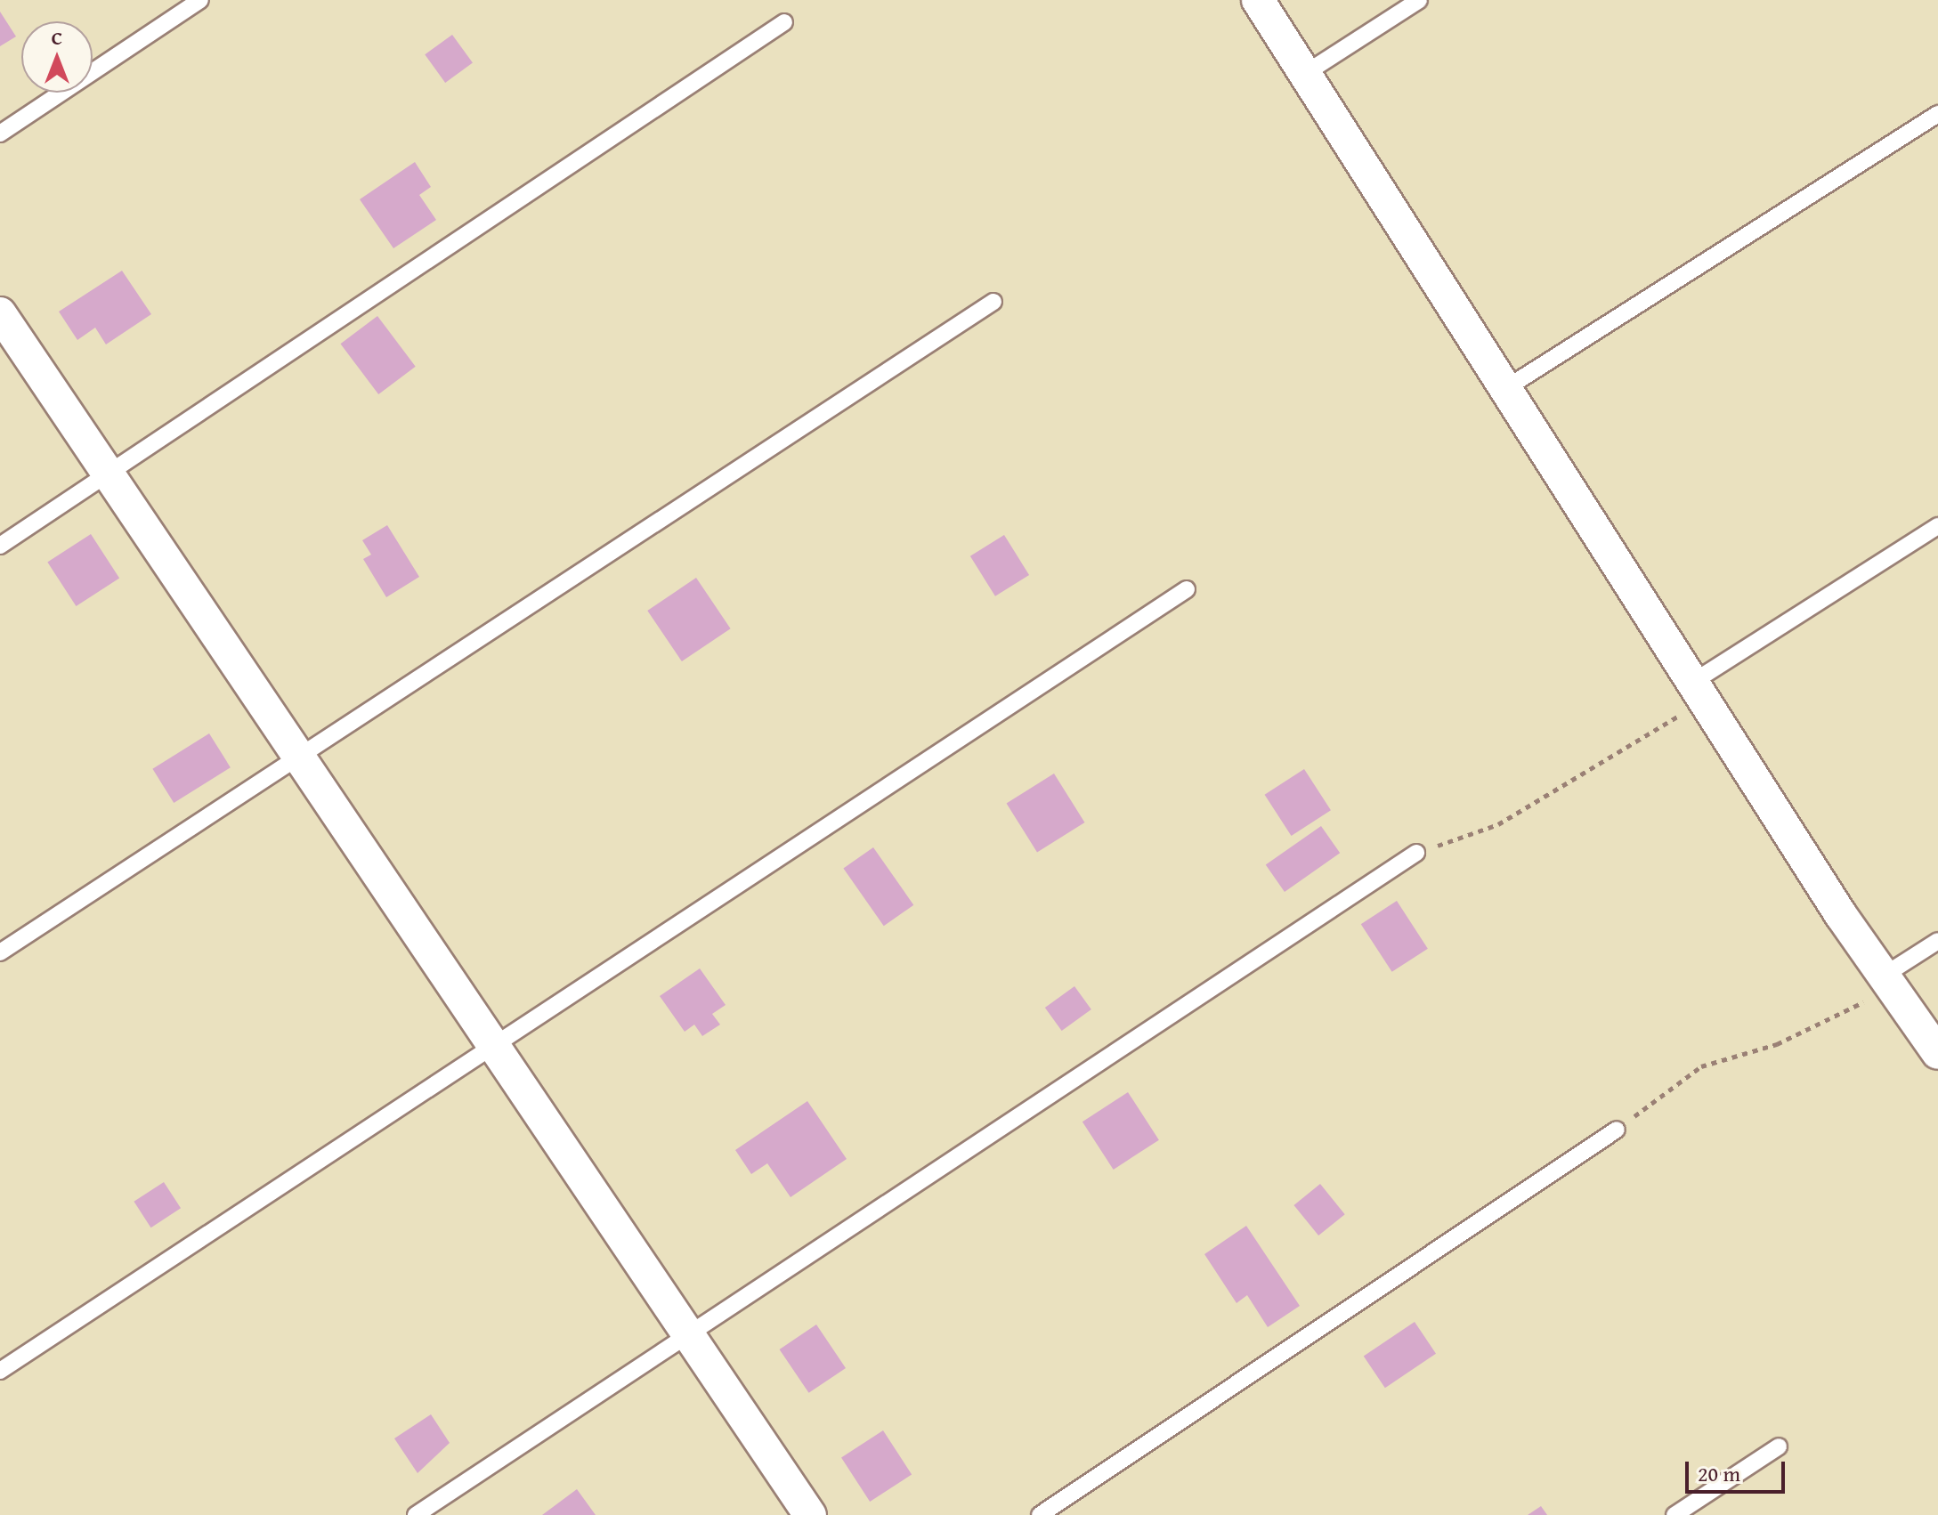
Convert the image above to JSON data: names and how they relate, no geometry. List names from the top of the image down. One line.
{"scale_bar":"20 m","north":"top"}
